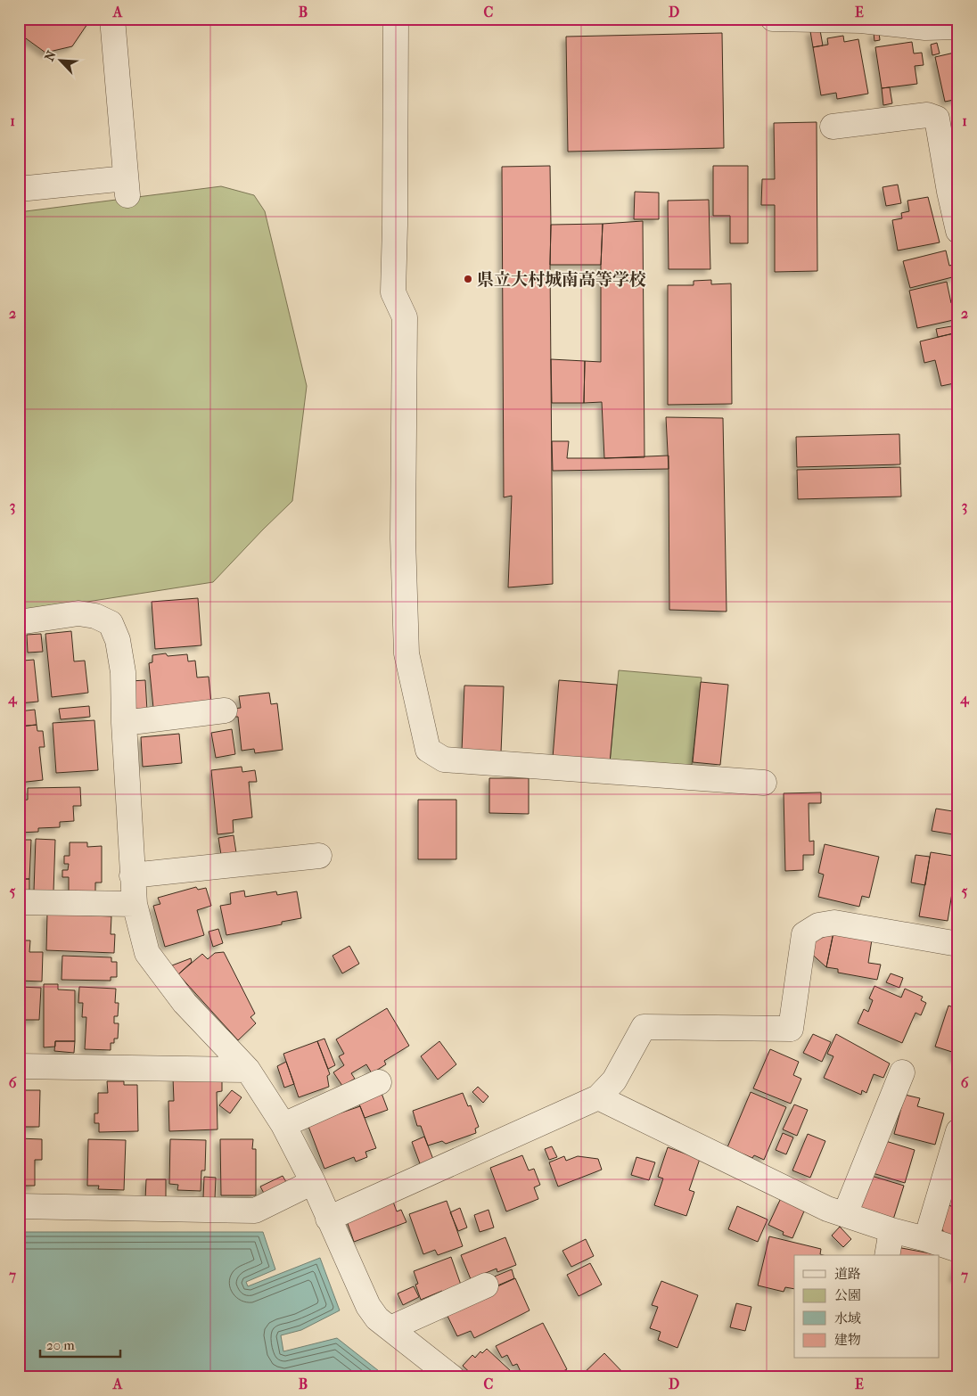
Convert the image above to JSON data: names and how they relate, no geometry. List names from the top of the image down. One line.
{"places":["県立大村城南高等学校"],"legend":["道路","公園","水域","建物"],"scale_bar":"20 m","north":"top left","grid":{"columns":["A","B","C","D","E"],"rows":["1","2","3","4","5","6","7"]}}
